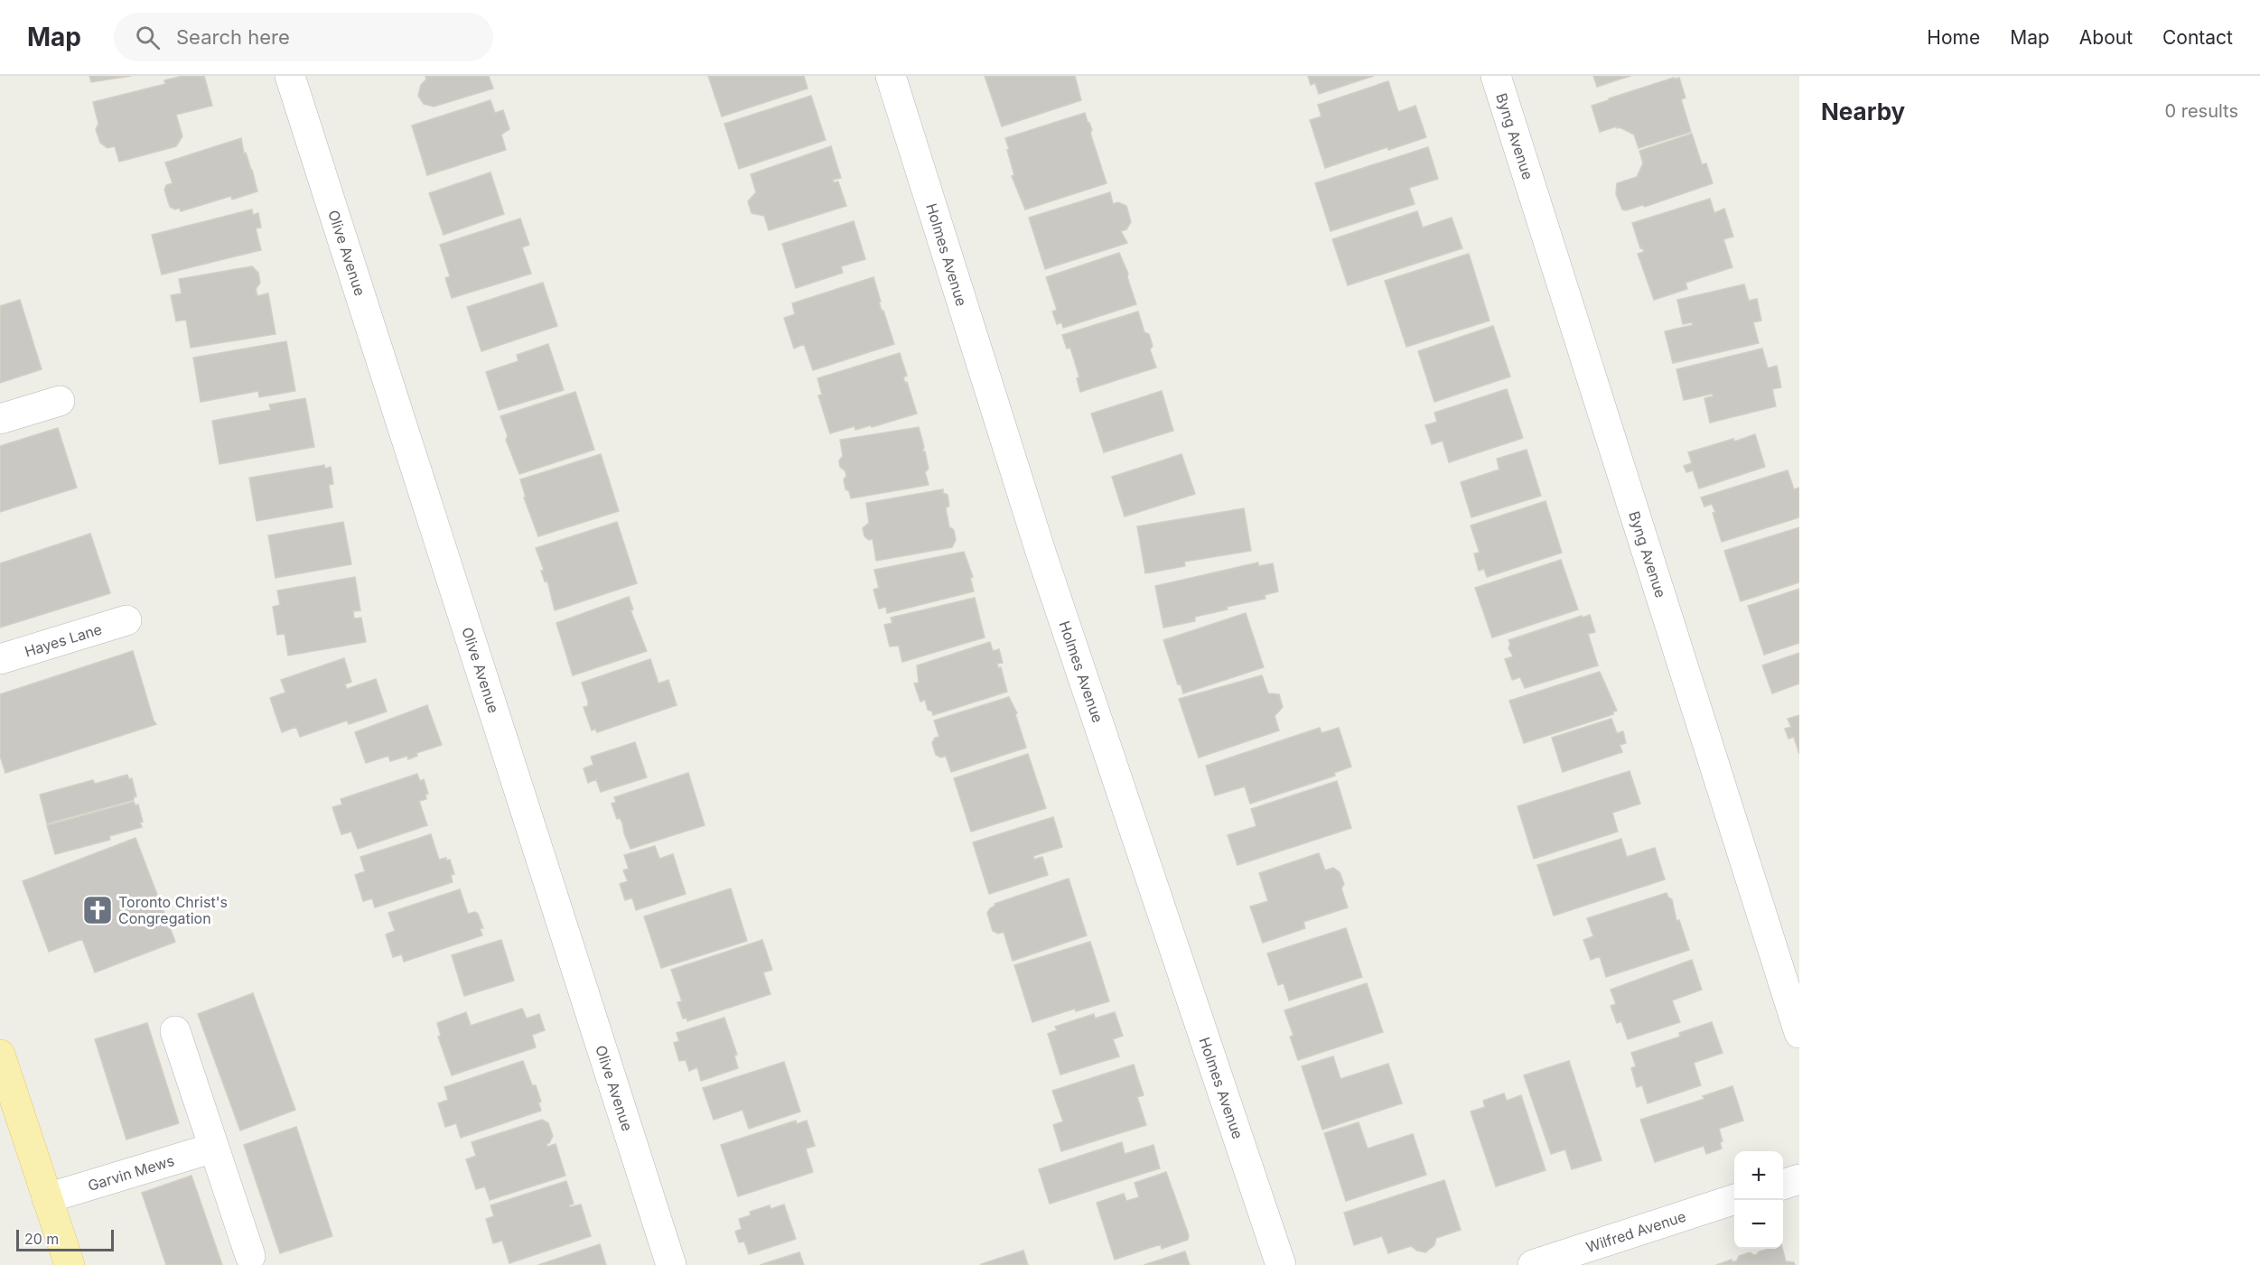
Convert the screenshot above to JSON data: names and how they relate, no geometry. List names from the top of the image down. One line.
{"streets":{"street":["Byng Avenue","Olive Avenue","Holmes Avenue","Hayes Lane","Garvin Mews","Wilfred Avenue"]},"places":{"church":["Toronto Christ's Congregation"]},"scale_bar":"20 m","page":{"header":"Map","search":"Search here","nav":["Home","Map","About","Contact"],"heading":["Nearby","0 results"],"map_buttons":["+","−"],"scale":"20 m"}}
